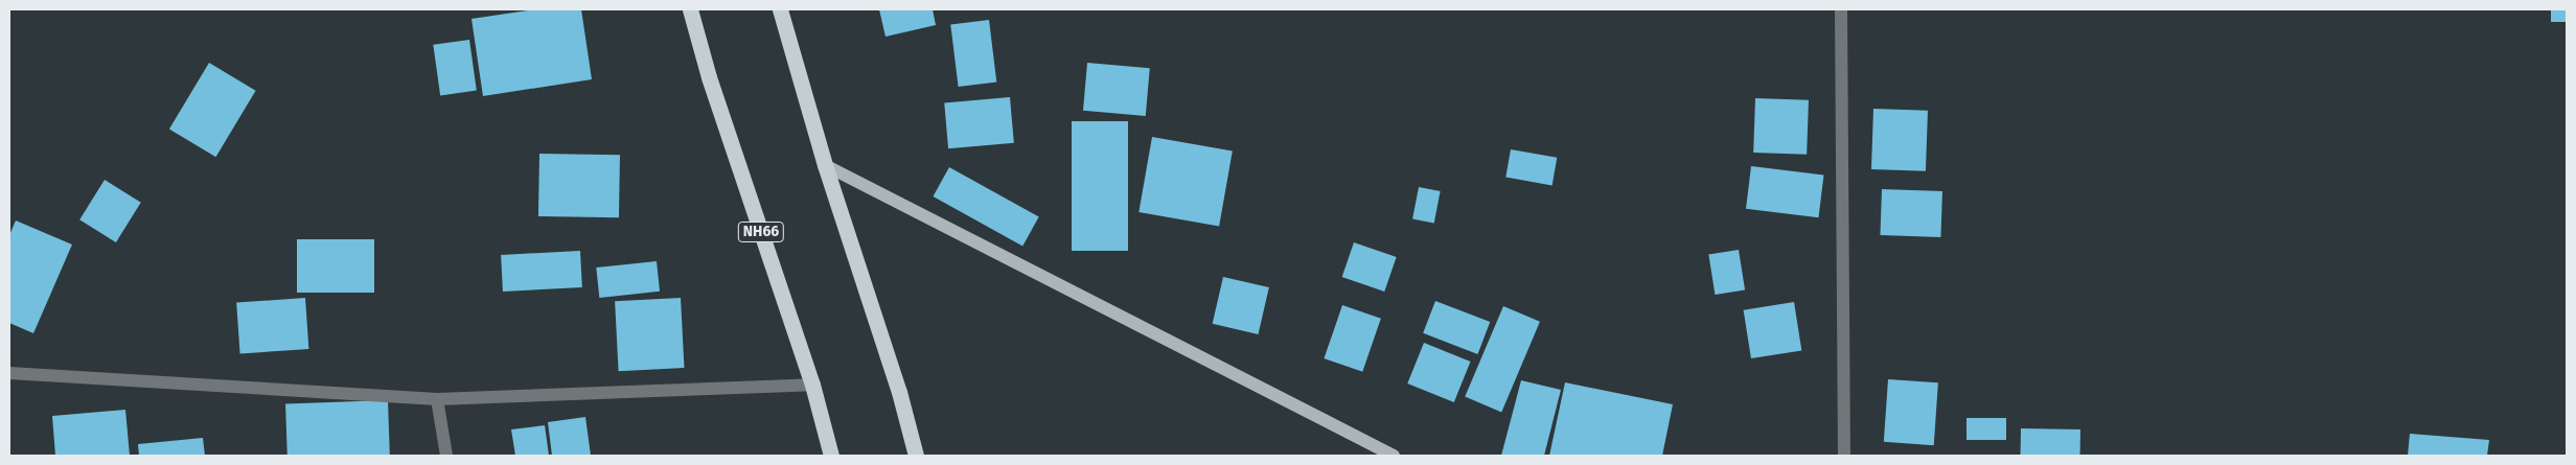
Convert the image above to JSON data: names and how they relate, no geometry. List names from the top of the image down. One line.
{"streets":{"highway":["NH66"]}}
